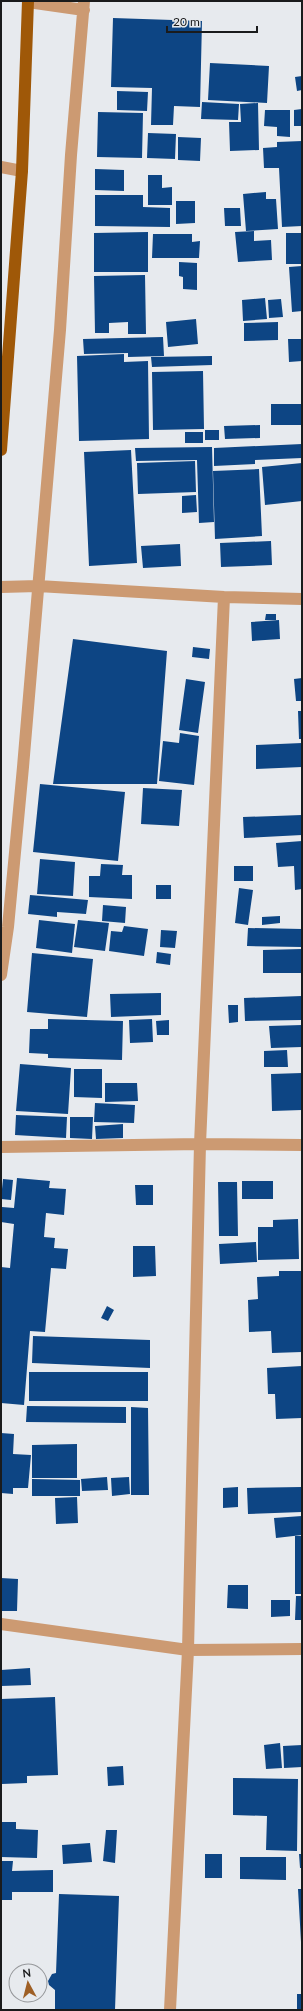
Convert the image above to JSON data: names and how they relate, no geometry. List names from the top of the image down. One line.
{"scale_bar":"20 m","north":"top"}
